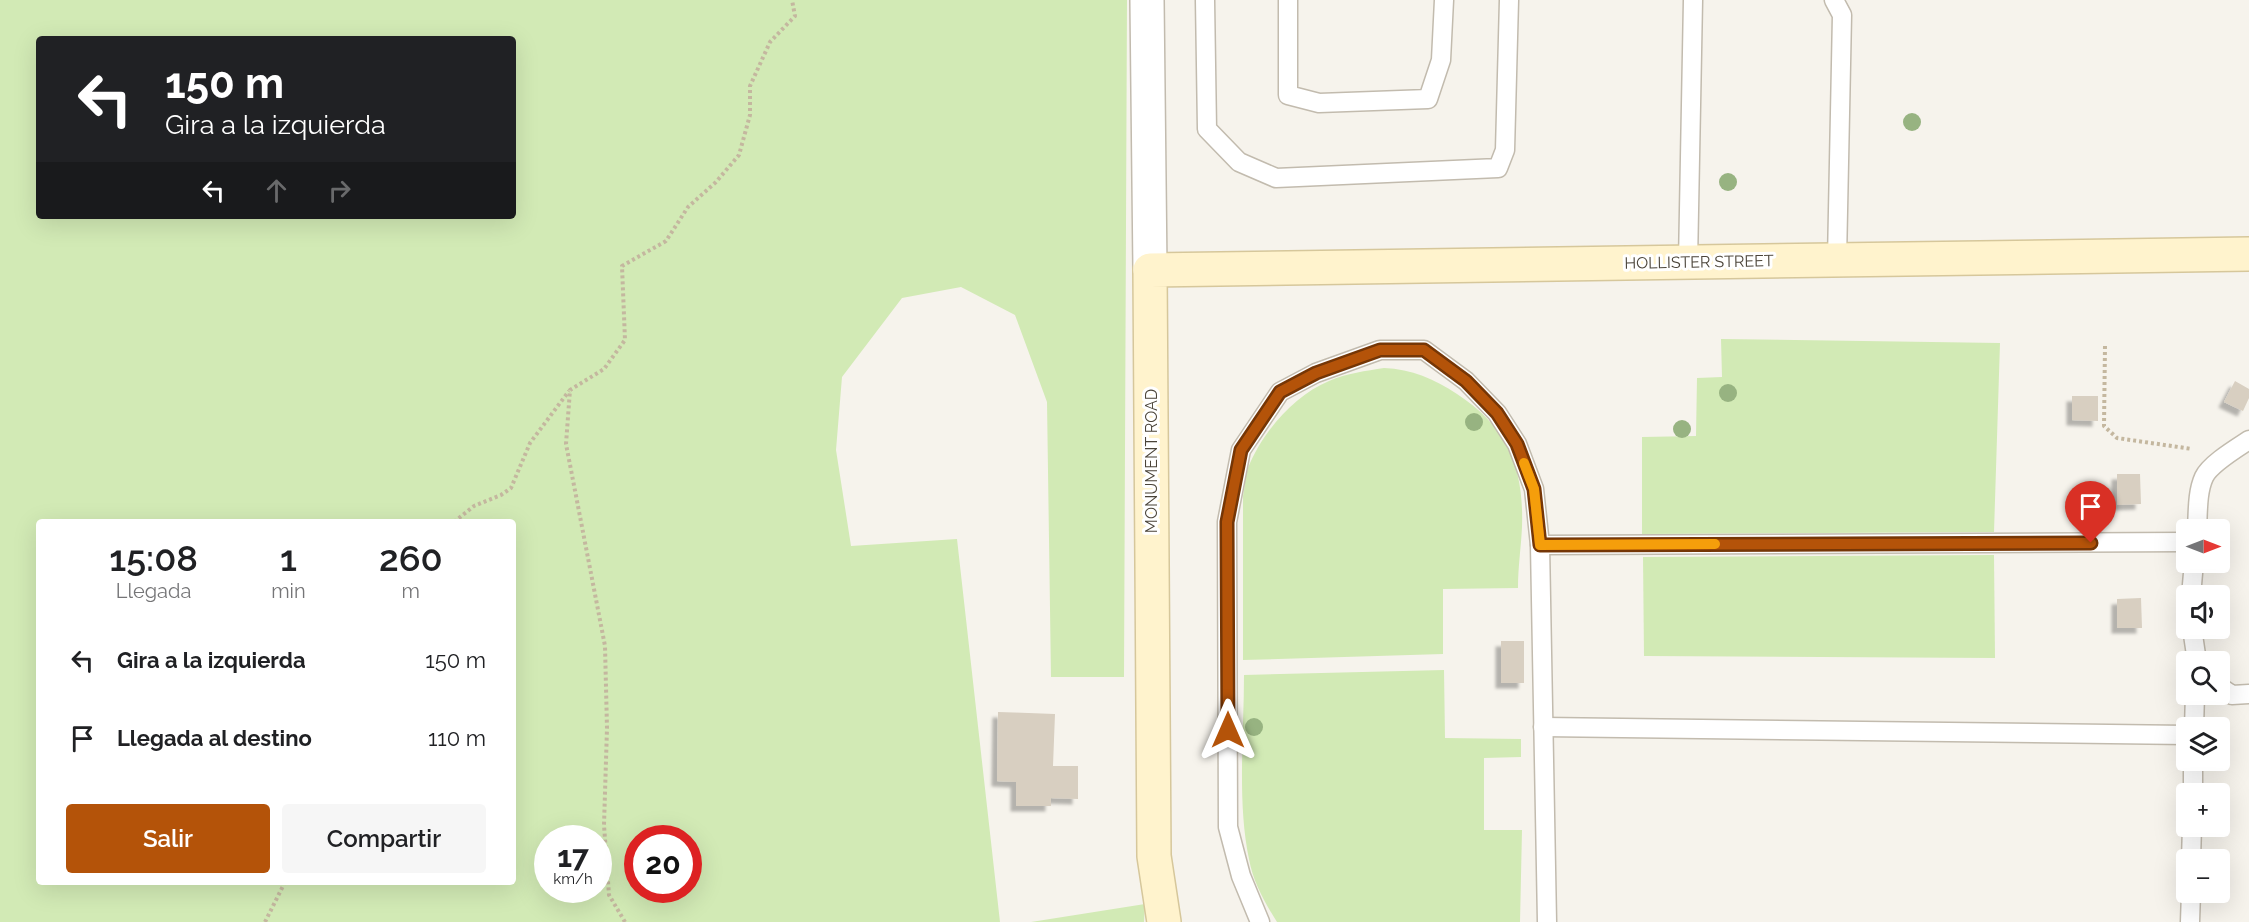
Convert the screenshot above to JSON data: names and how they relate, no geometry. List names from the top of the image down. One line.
{"streets":{"street":["HOLLISTER STREET","MONUMENT ROAD"]},"crossings":[["HOLLISTER STREET","MONUMENT ROAD"]],"north":"right","page":{"turn":["150 m","Gira a la izquierda"],"map_buttons":["+","−"],"eta":["15:08","Llegada","1","min","260","m"],"list":[{"name":"Gira a la izquierda","value":"150 m"},{"name":"Llegada al destino","value":"110 m"}],"buttons":["Salir","Compartir"],"speed":"17 km/h","limit":"20"}}
